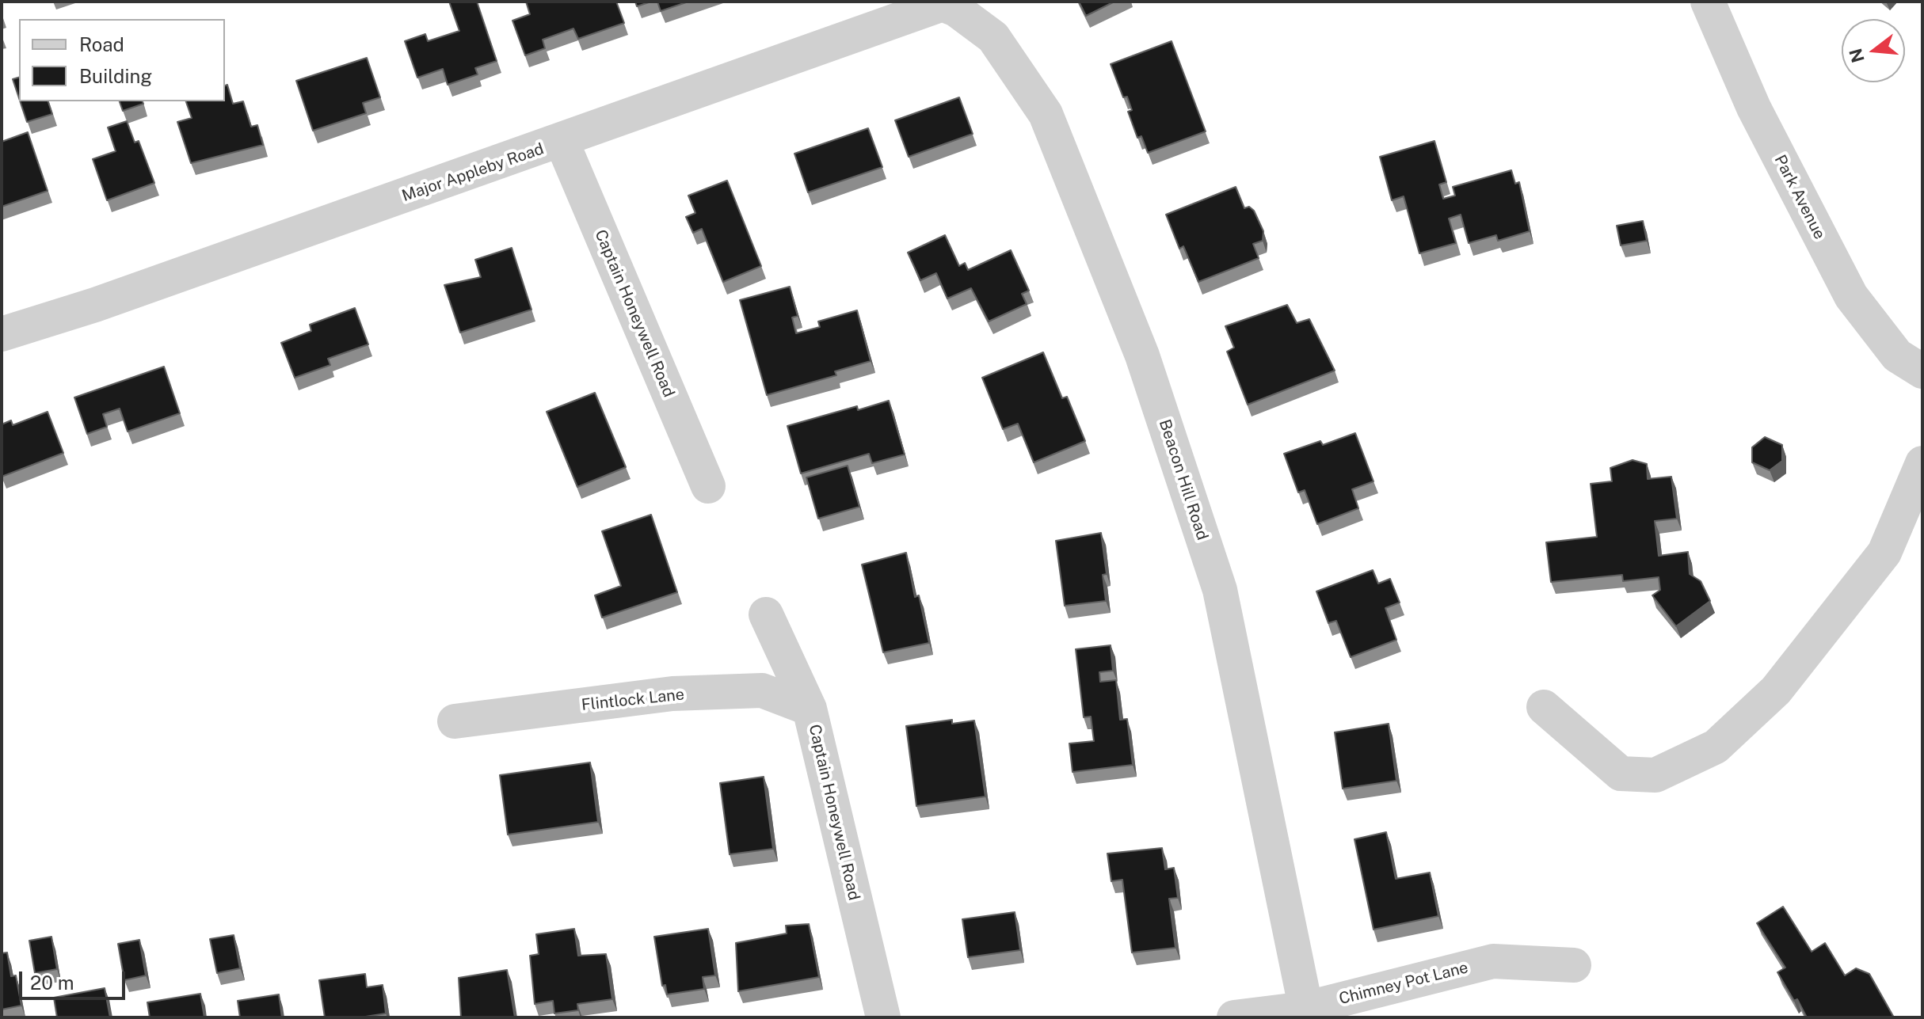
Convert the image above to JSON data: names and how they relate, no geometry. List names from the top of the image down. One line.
{"streets":{"street":["Major Appleby Road","Park Avenue","Captain Honeywell Road","Beacon Hill Road","Flintlock Lane","Chimney Pot Lane"]},"crossings":[["Major Appleby Road","Captain Honeywell Road"],["Major Appleby Road","Beacon Hill Road"],["Captain Honeywell Road","Flintlock Lane"],["Beacon Hill Road","Chimney Pot Lane"]],"legend":["Road","Building"],"scale_bar":"20 m","north":"left"}
